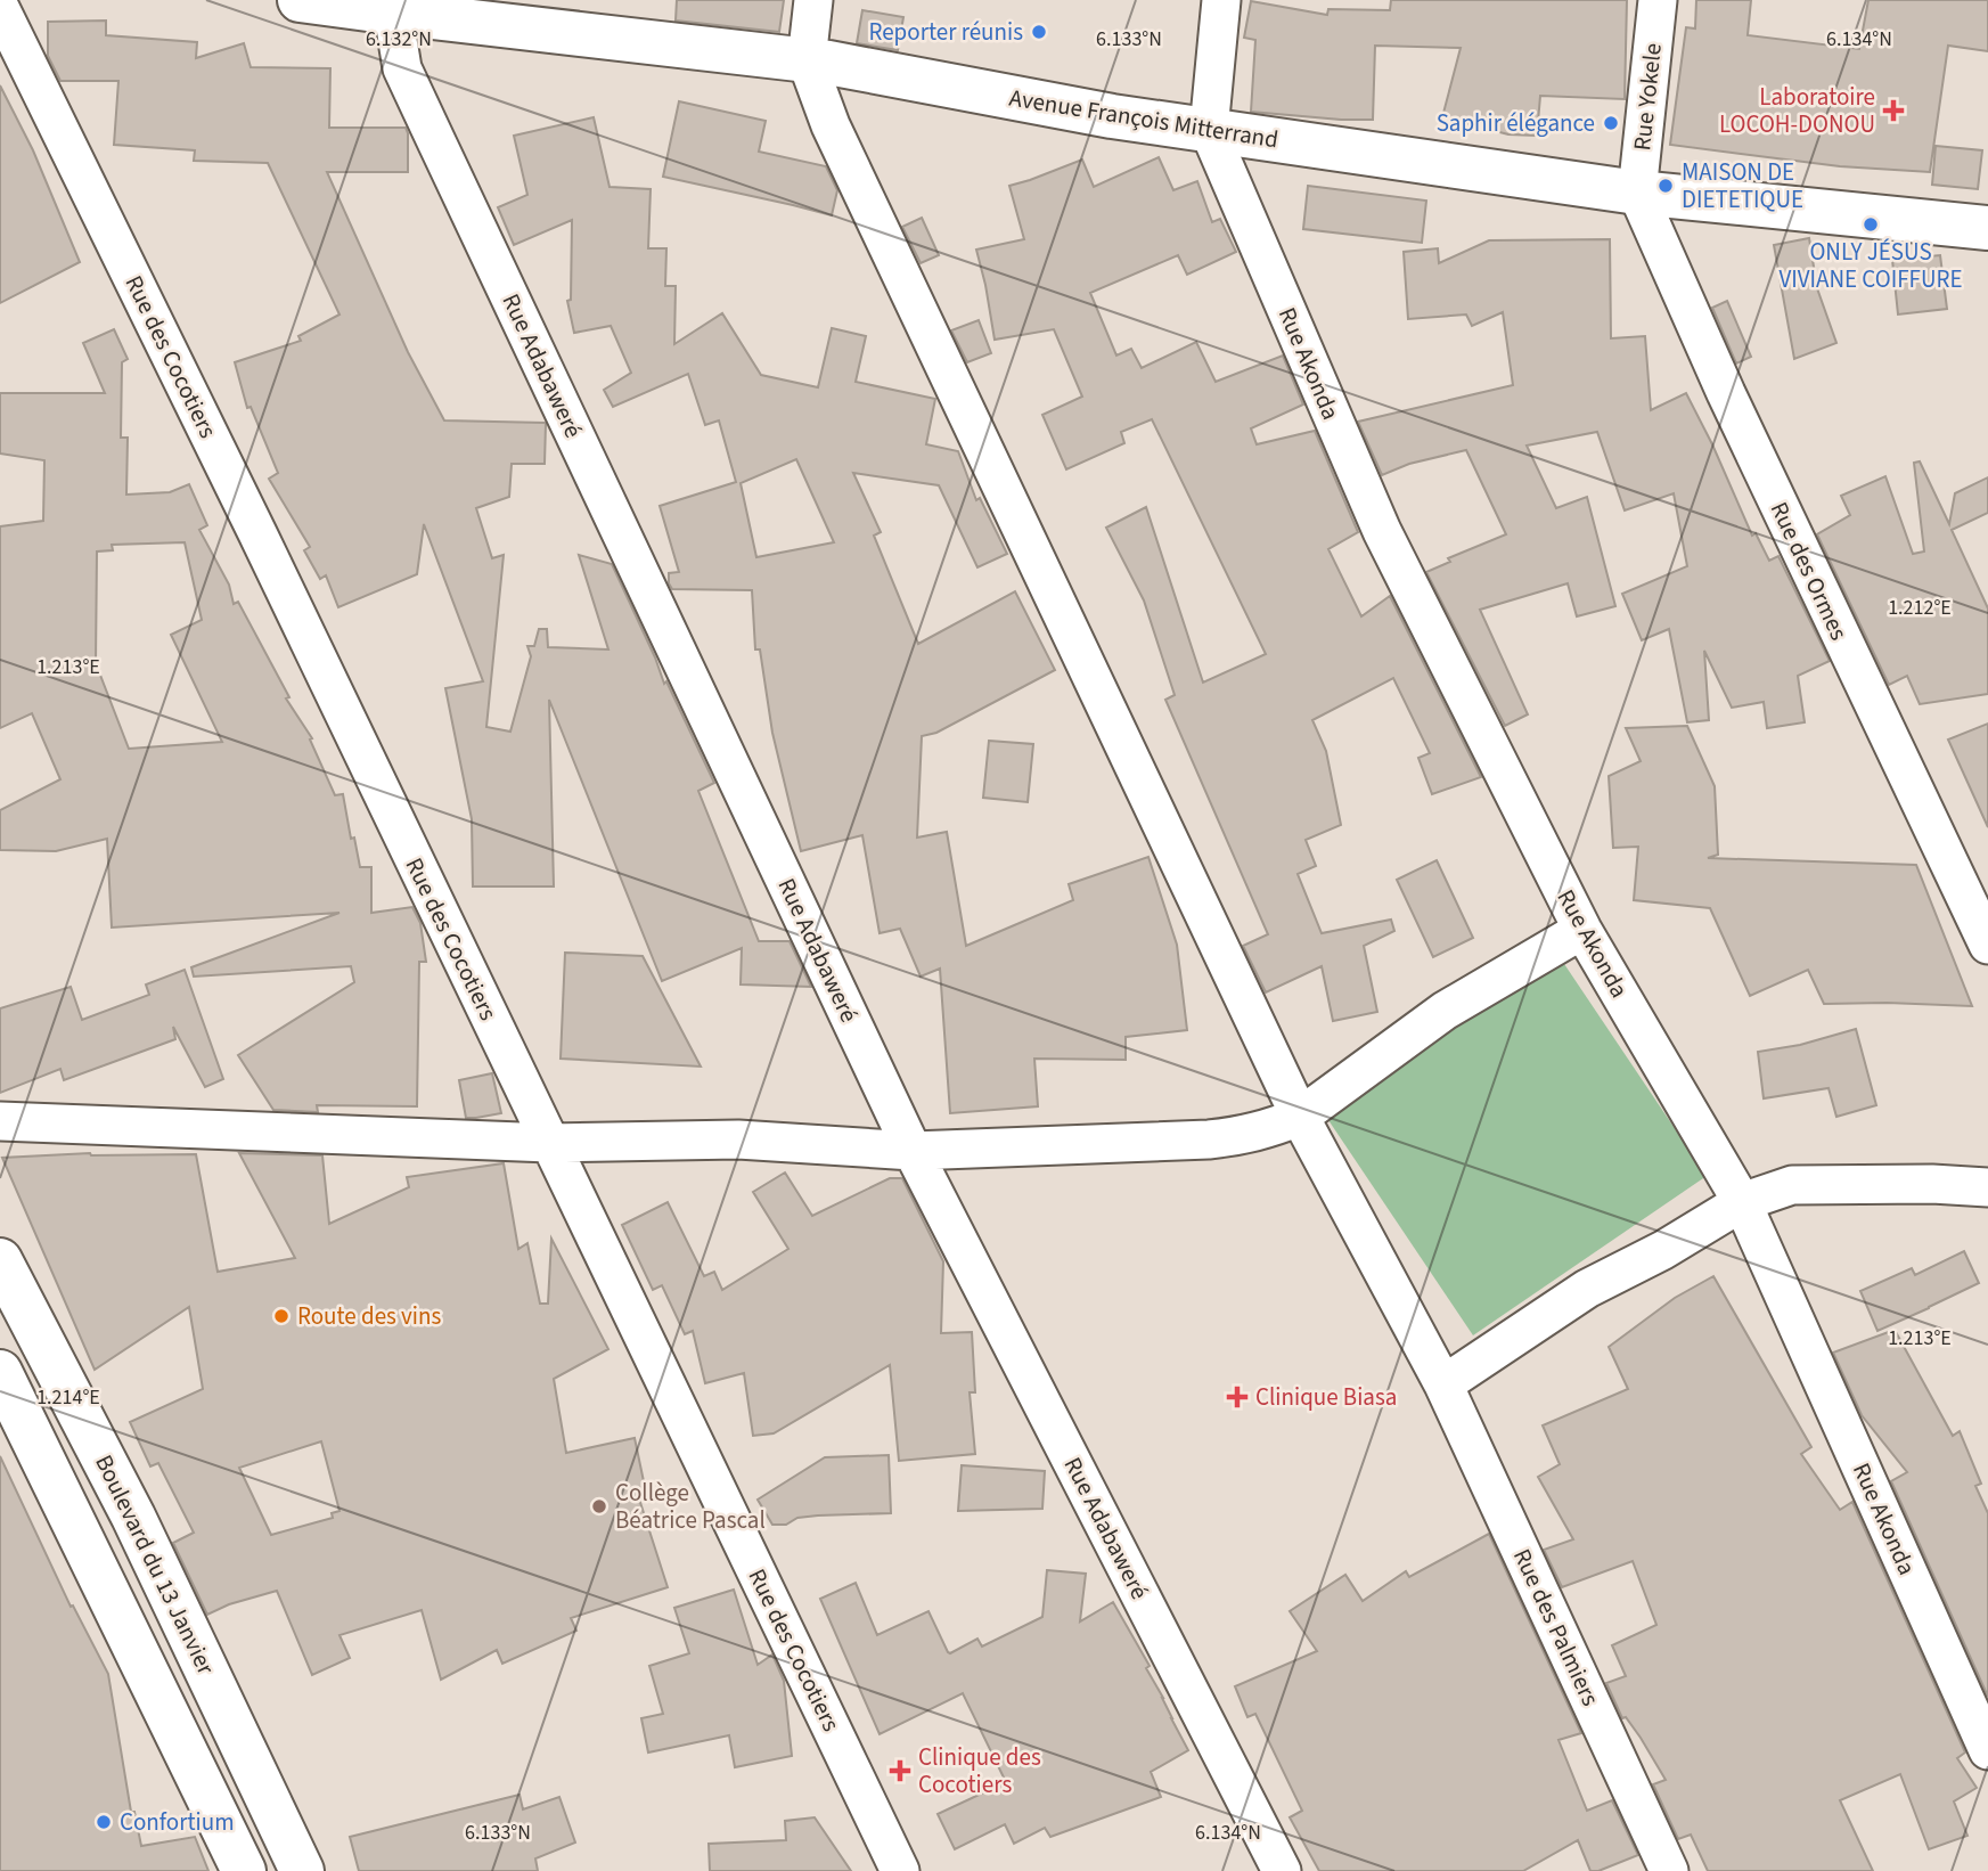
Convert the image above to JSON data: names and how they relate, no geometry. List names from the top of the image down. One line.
{"streets":{"highway":["Avenue François Mitterrand","Boulevard du 13 Janvier"],"street":["Rue Yokele","Rue des Cocotiers","Rue Akonda","Rue Adabaweré","Rue des Ormes","Rue des Palmiers"]},"crossings":[["Rue Yokele","Avenue François Mitterrand"],["Rue Yokele","Rue des Ormes"],["Avenue François Mitterrand","Rue Akonda"],["Avenue François Mitterrand","Rue Adabaweré"],["Avenue François Mitterrand","Rue des Ormes"],["Avenue François Mitterrand","Rue des Palmiers"]],"places":{"other":["Reporter réunis","Saphir élégance","MAISON DE DIETETIQUE","ONLY JÉSUS VIVIANE COIFFURE","Route des vins","Collège Béatrice Pascal","Confortium"],"health":["Laboratoire LOCOH-DONOU","Clinique Biasa","Clinique des Cocotiers"]},"coordinates":["6.132°N","6.133°N","6.134°N","1.212°E","1.213°E","1.214°E"]}
